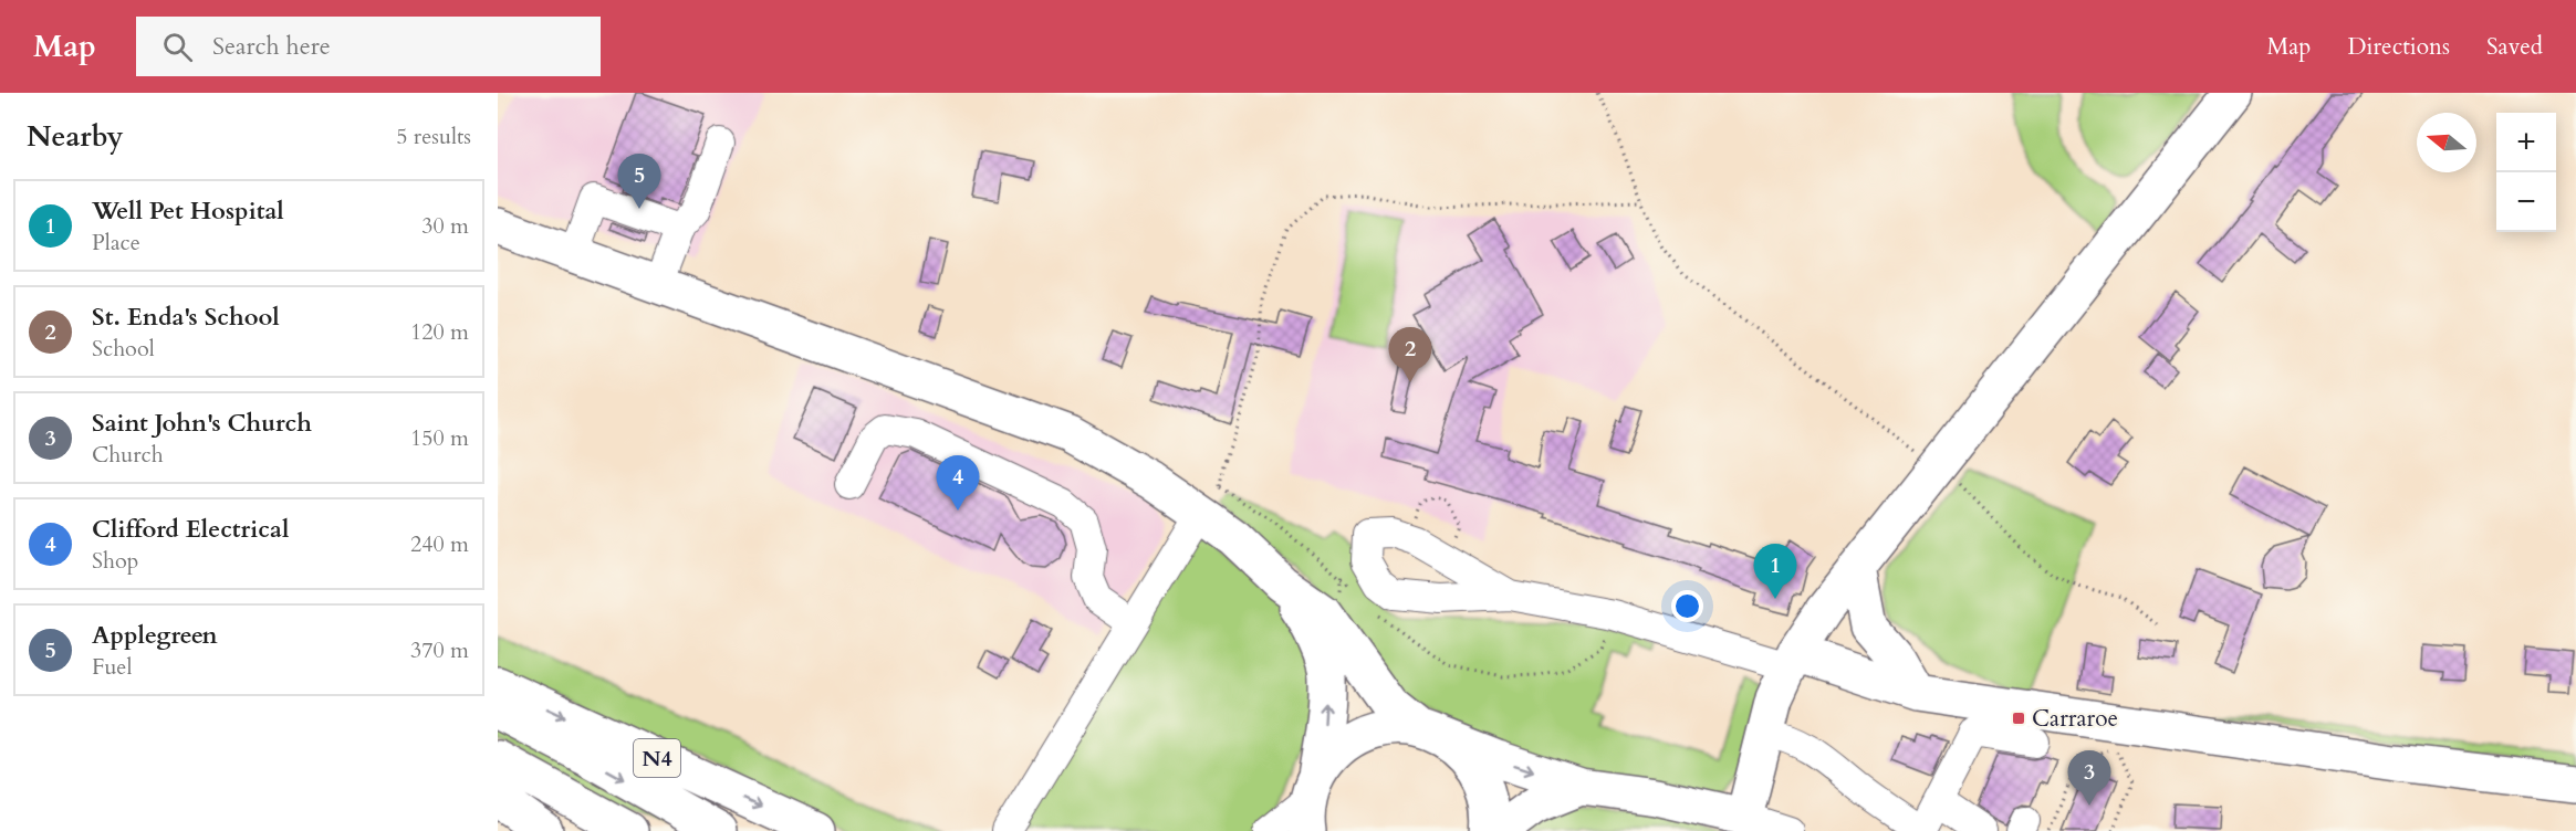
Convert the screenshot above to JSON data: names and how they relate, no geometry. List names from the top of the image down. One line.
{"streets":{"main road":["N4"]},"places":{"transit":["Carraroe"]},"north":"left","page":{"header":"Map","search":"Search here","nav":["Map","Directions","Saved"],"heading":["Nearby","5 results"],"map_buttons":["+","−"],"pins":["5","2","4","1","3"],"list":[{"mark":"1","name":"Well Pet Hospital","note":"Place","value":"30 m"},{"mark":"2","name":"St. Enda's School","note":"School","value":"120 m"},{"mark":"3","name":"Saint John's Church","note":"Church","value":"150 m"},{"mark":"4","name":"Clifford Electrical","note":"Shop","value":"240 m"},{"mark":"5","name":"Applegreen","note":"Fuel","value":"370 m"}]}}
